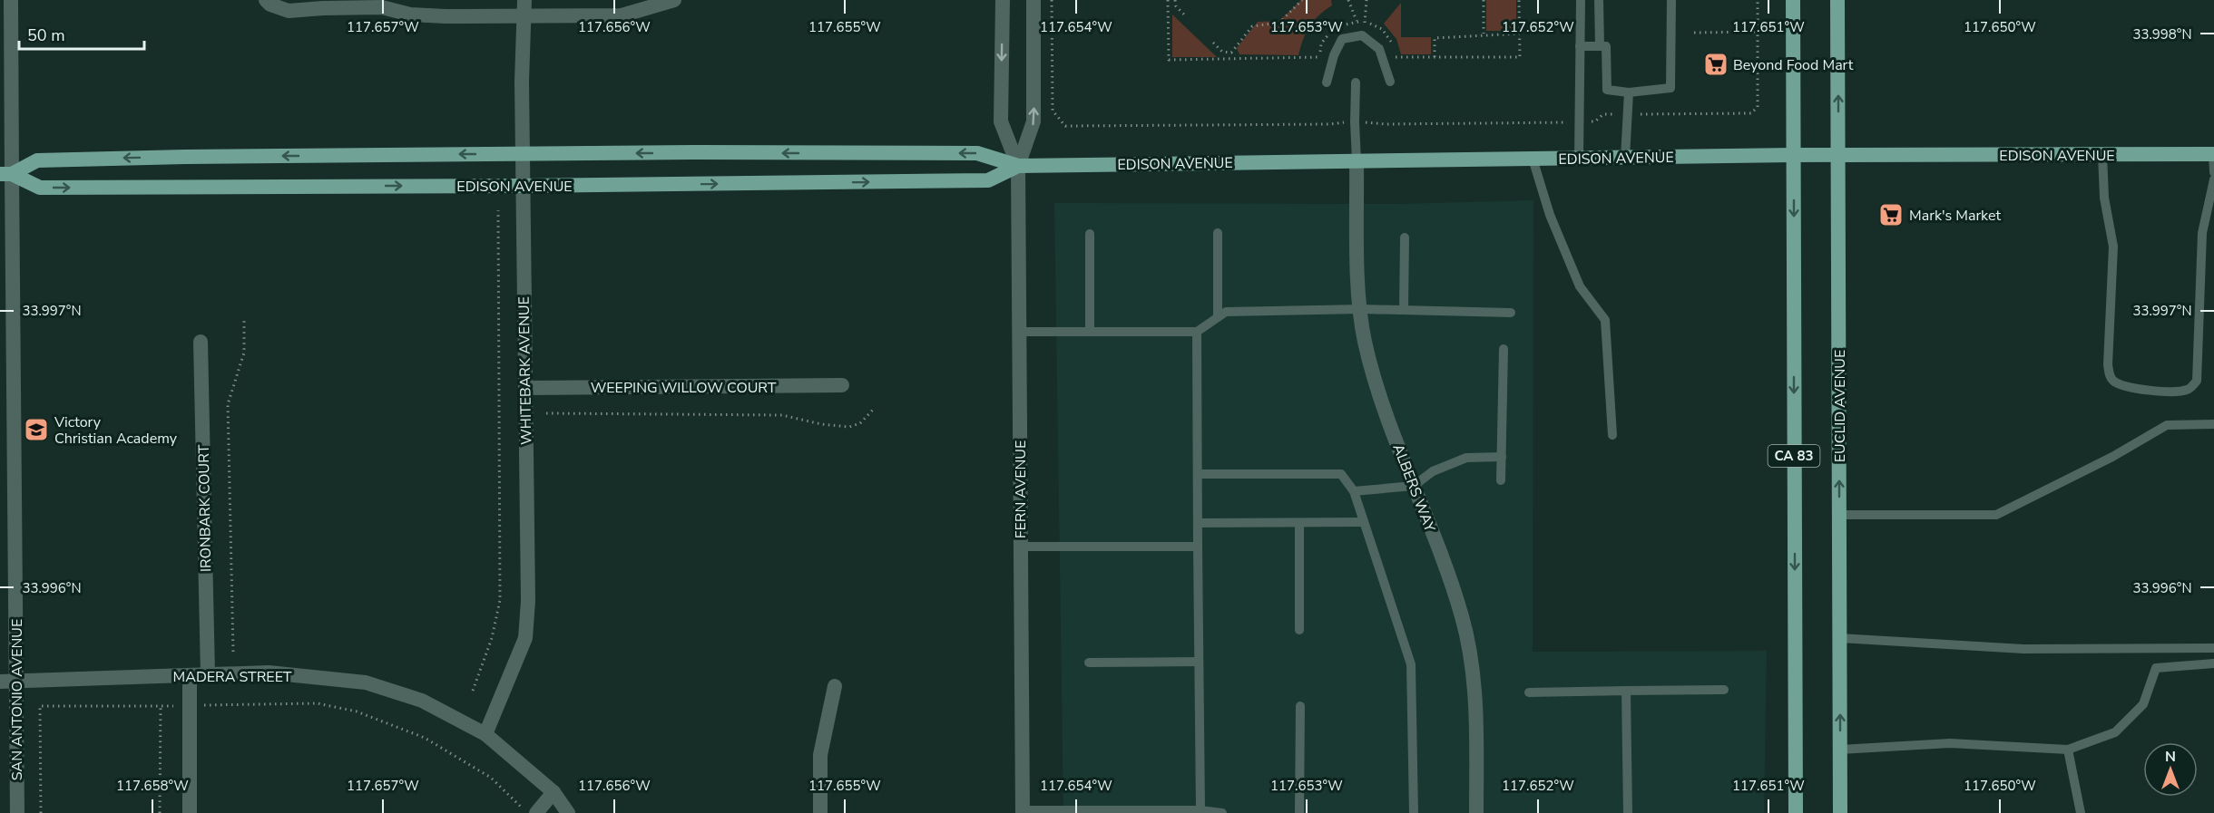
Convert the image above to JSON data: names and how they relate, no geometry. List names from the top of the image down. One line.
{"streets":{"main road":["EDISON AVENUE","EUCLID AVENUE","CA 83"],"street":["WHITEBARK AVENUE","WEEPING WILLOW COURT","ALBERS WAY","FERN AVENUE","IRONBARK COURT","MADERA STREET","SAN ANTONIO AVENUE"]},"crossings":[["EDISON AVENUE","WHITEBARK AVENUE"],["EDISON AVENUE","EUCLID AVENUE"],["EDISON AVENUE","CA 83"],["EDISON AVENUE","ALBERS WAY"],["EDISON AVENUE","FERN AVENUE"],["EDISON AVENUE","SAN ANTONIO AVENUE"],["WHITEBARK AVENUE","WEEPING WILLOW COURT"],["WHITEBARK AVENUE","MADERA STREET"],["IRONBARK COURT","MADERA STREET"],["MADERA STREET","SAN ANTONIO AVENUE"]],"places":{"supermarket":["Beyond Food Mart","Mark's Market"],"school or university":["Victory Christian Academy"]},"scale_bar":"50 m","north":"top","coordinates":["117.657°W","117.656°W","117.655°W","117.654°W","117.653°W","117.652°W","117.651°W","117.650°W","33.998°N","33.997°N","33.996°N","117.658°W"]}
